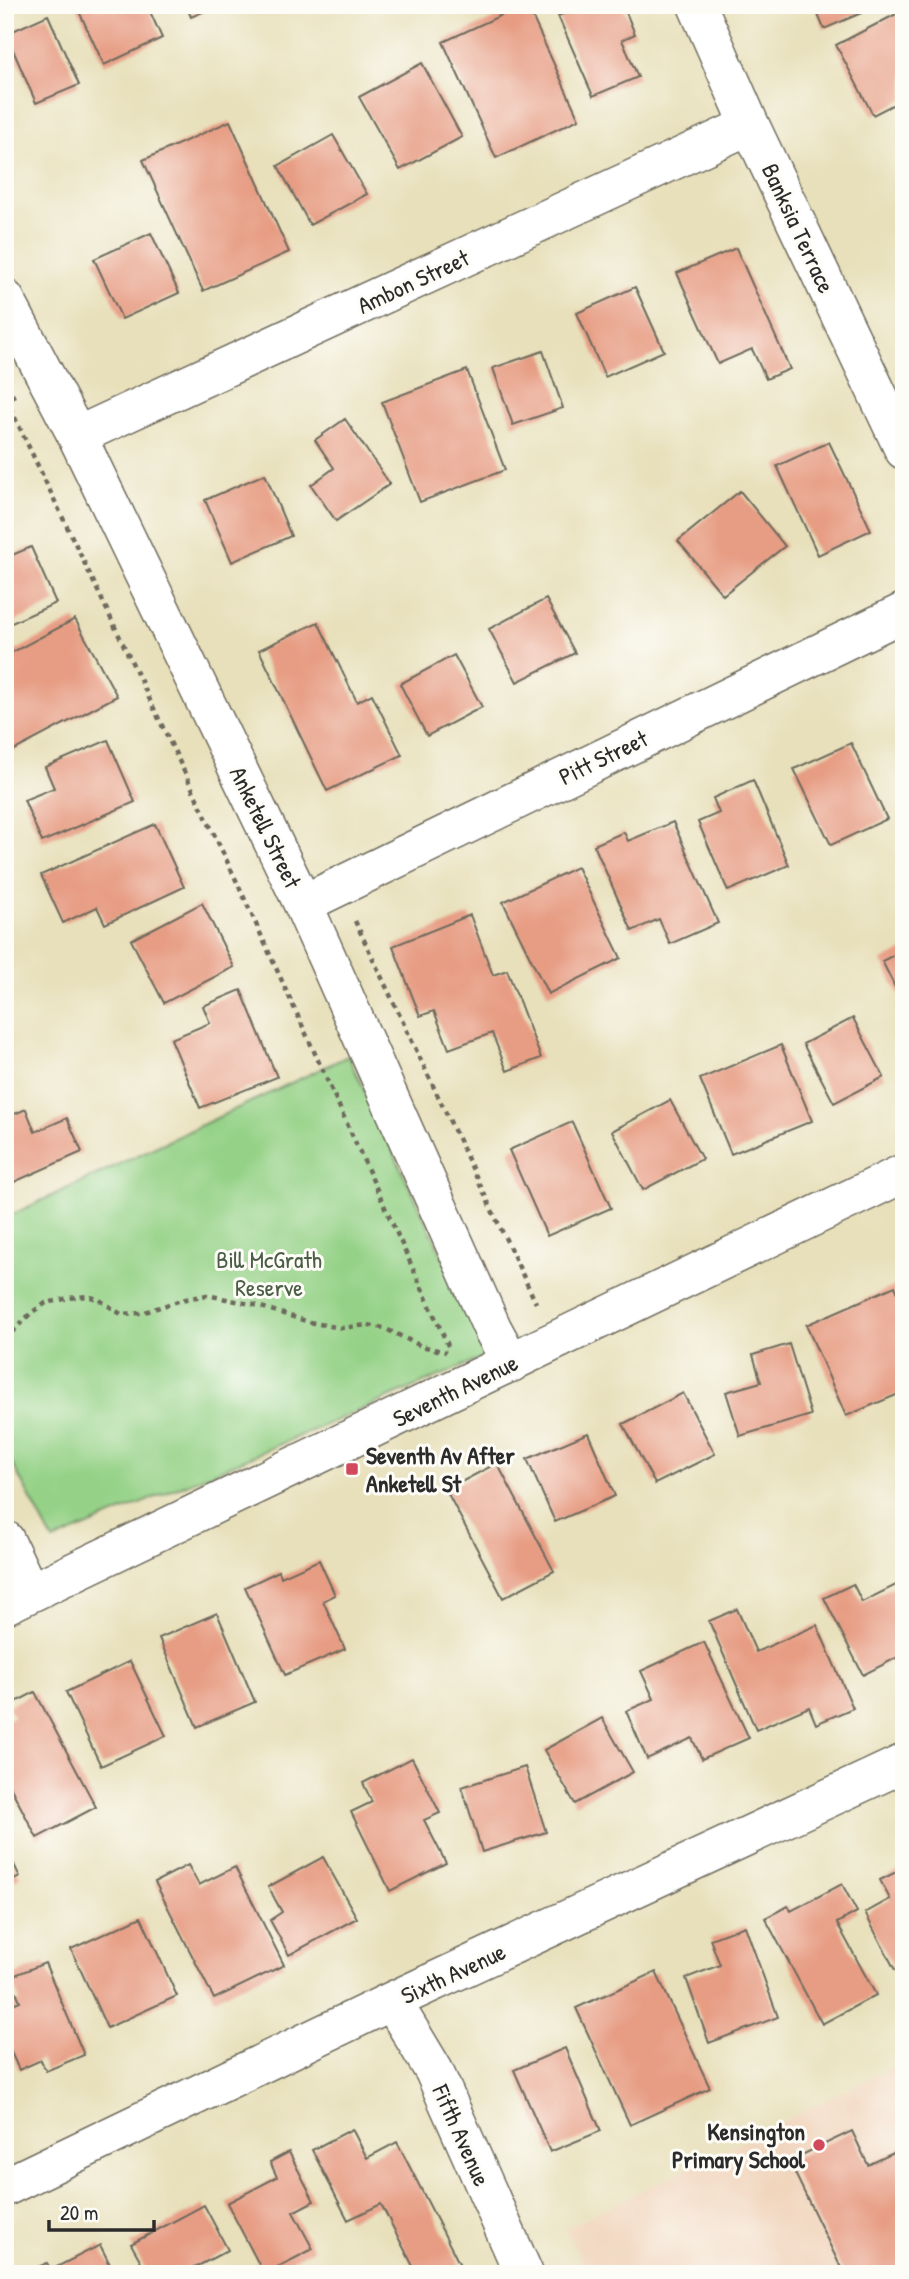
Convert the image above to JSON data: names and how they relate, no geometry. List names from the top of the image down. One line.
{"streets":{"street":["Banksia Terrace","Ambon Street","Pitt Street","Anketell Street","Seventh Avenue","Sixth Avenue","Fifth Avenue"]},"crossings":[["Banksia Terrace","Ambon Street"],["Ambon Street","Anketell Street"],["Pitt Street","Anketell Street"],["Anketell Street","Seventh Avenue"],["Sixth Avenue","Fifth Avenue"]],"parks":["Bill McGrath Reserve"],"places":{"transit":["Seventh Av After Anketell St"],"other":["Kensington Primary School"]},"scale_bar":"20 m"}
